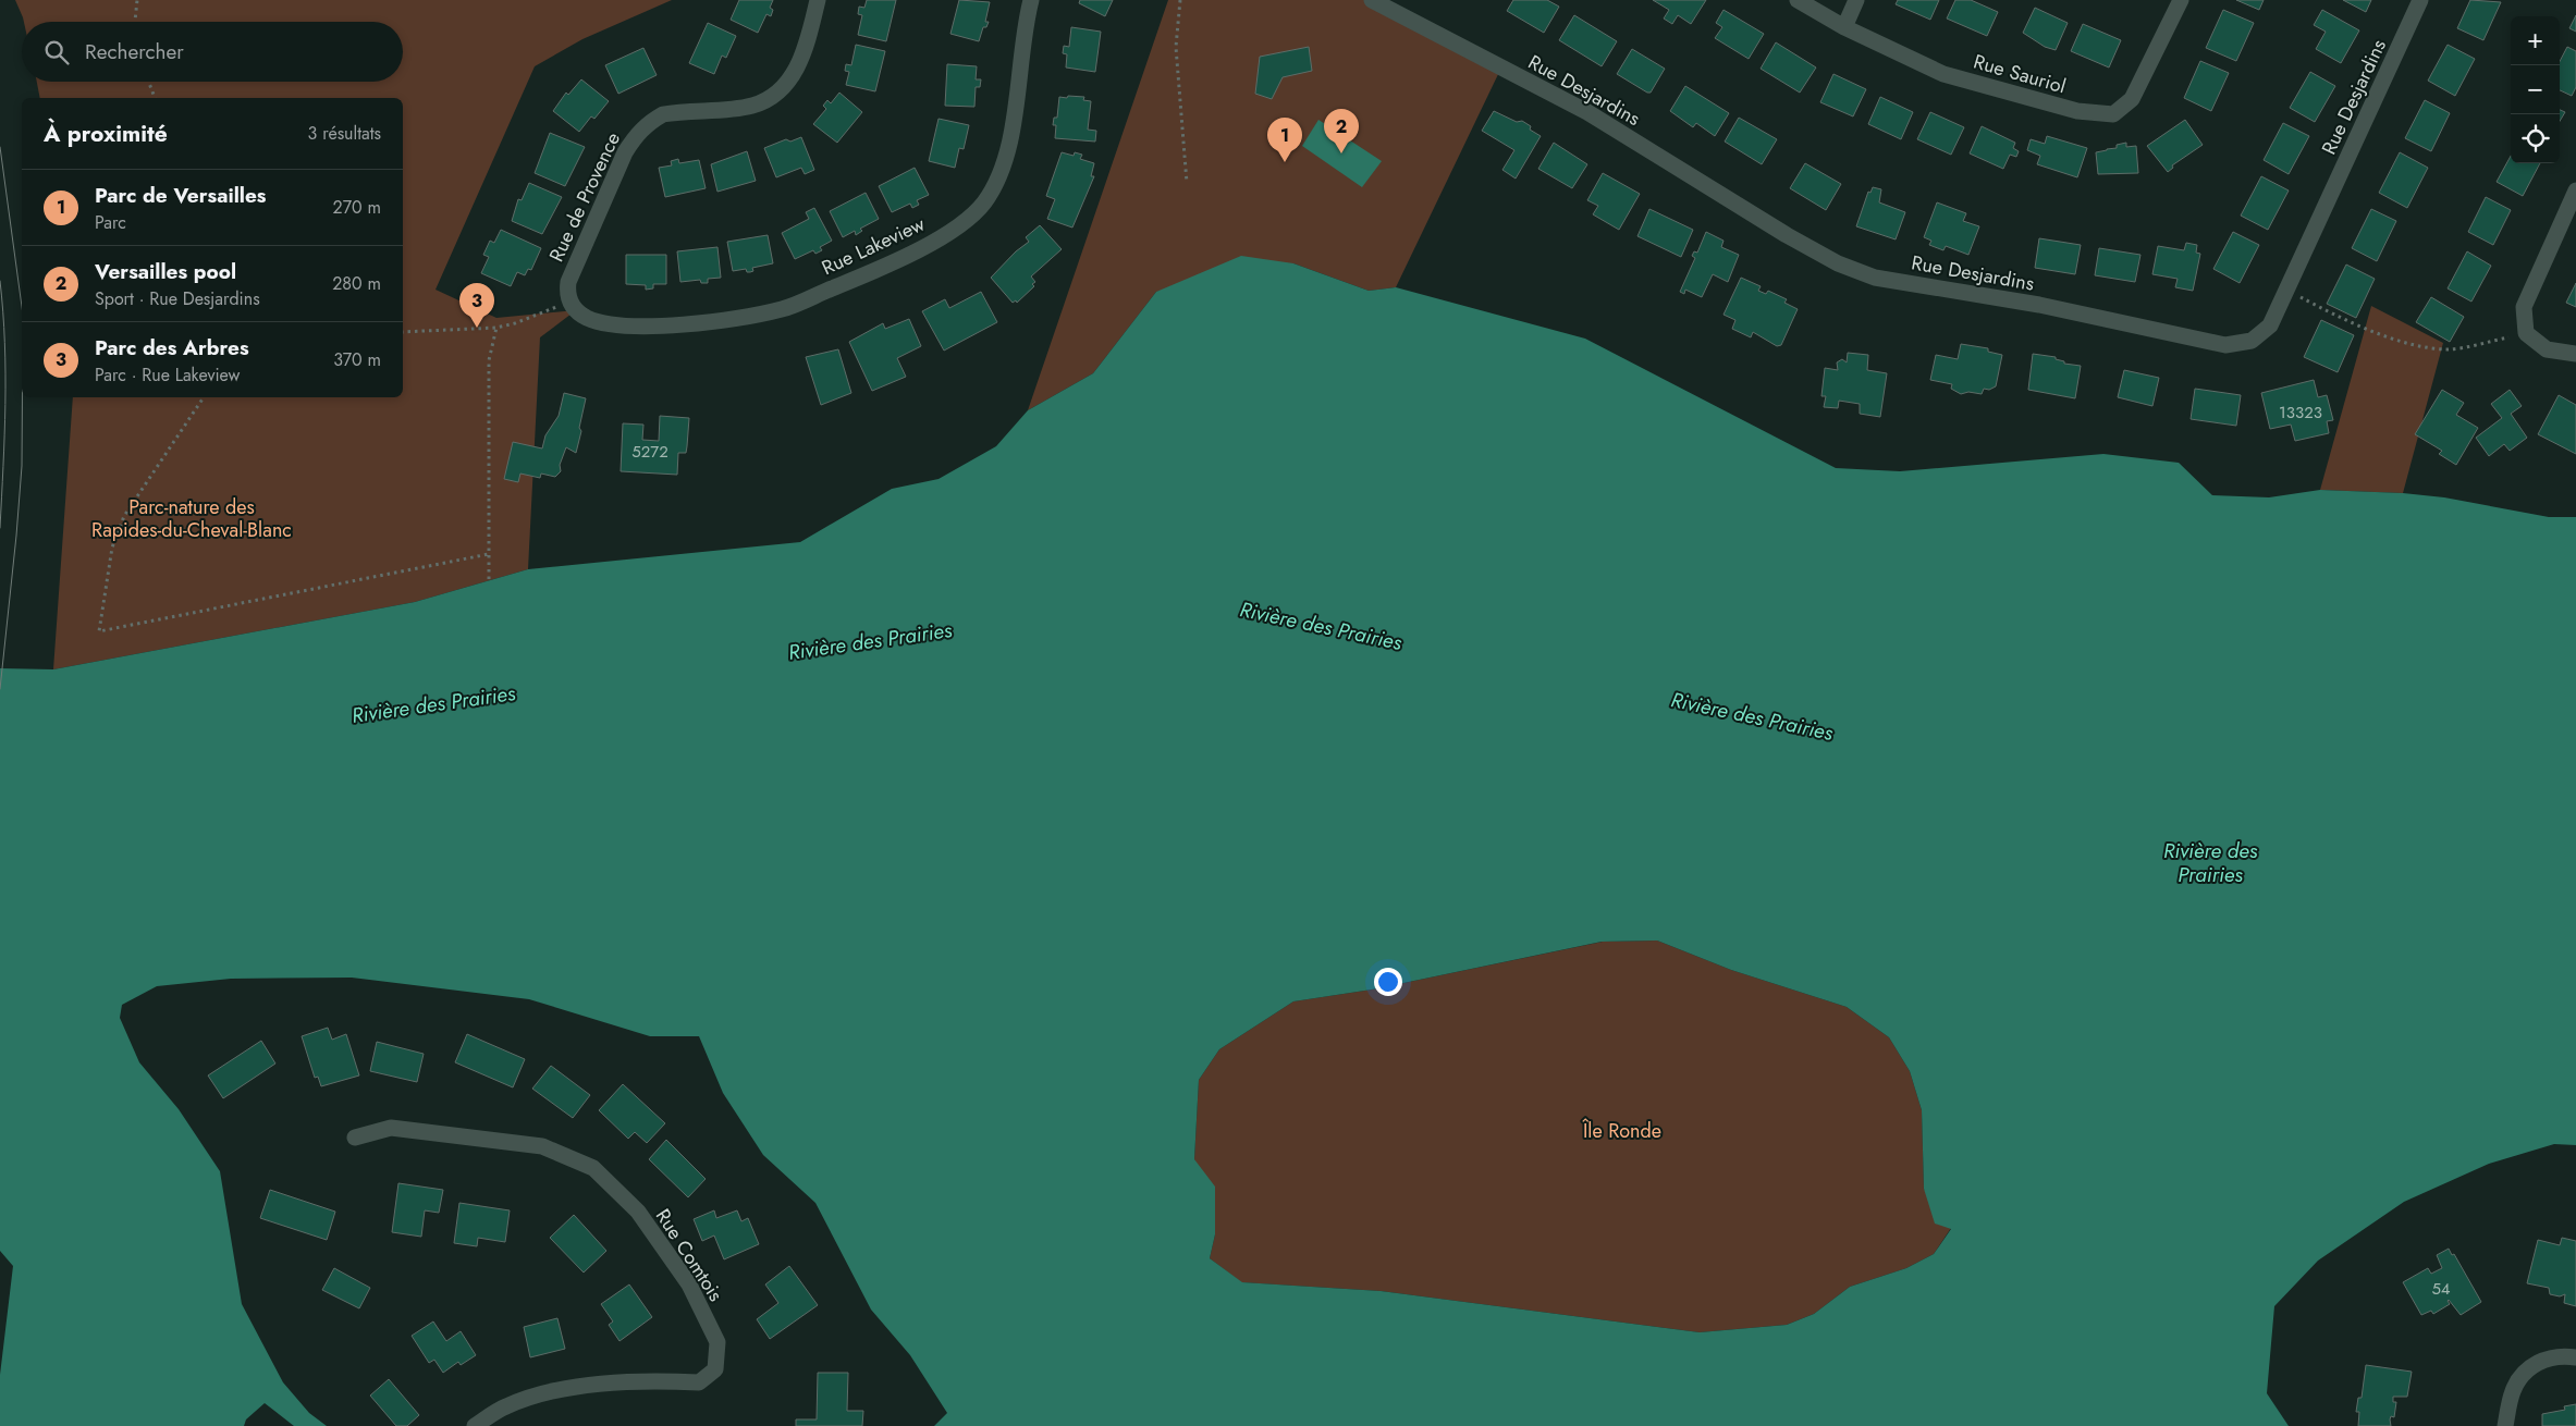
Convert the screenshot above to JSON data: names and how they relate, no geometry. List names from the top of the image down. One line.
{"streets":{"street":["Rue Sauriol","Rue Desjardins","Rue de Provence","Rue Lakeview","Rue Comtois"]},"crossings":[["Rue de Provence","Rue Lakeview"]],"water":["Rivière des Prairies"],"parks":["Parc-nature des Rapides-du-Cheval-Blanc","Île Ronde"],"house_numbers":["13323","5272","54"],"page":{"map_buttons":["+","−"],"search":"Rechercher","heading":["À proximité","3 résultats"],"pins":["2","1","3"],"list":[{"mark":"1","name":"Parc de Versailles","note":"Parc","value":"270 m"},{"mark":"2","name":"Versailles pool","note":"Sport · Rue Desjardins","value":"280 m"},{"mark":"3","name":"Parc des Arbres","note":"Parc · Rue Lakeview","value":"370 m"}]}}
